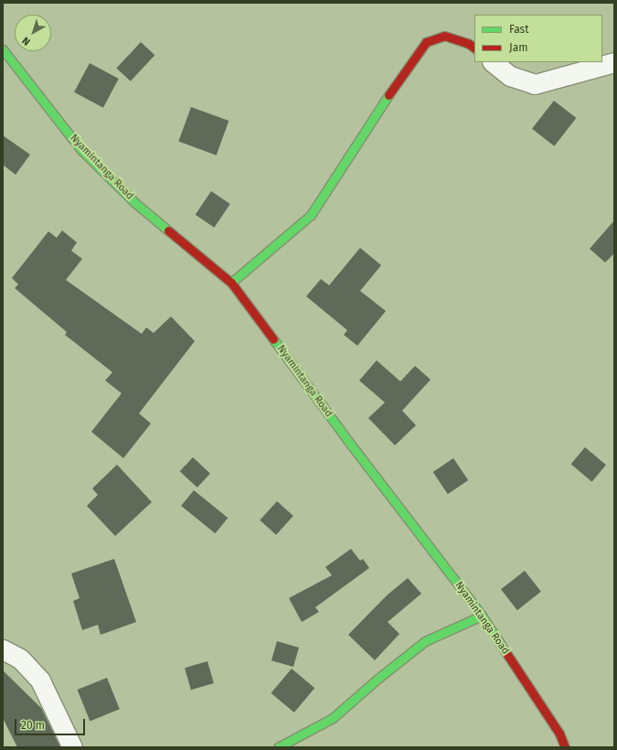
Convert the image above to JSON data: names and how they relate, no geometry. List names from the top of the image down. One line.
{"streets":{"street":["Nyamintanga Road"]},"legend":["Fast","Jam"],"scale_bar":"20 m","north":"bottom left"}
